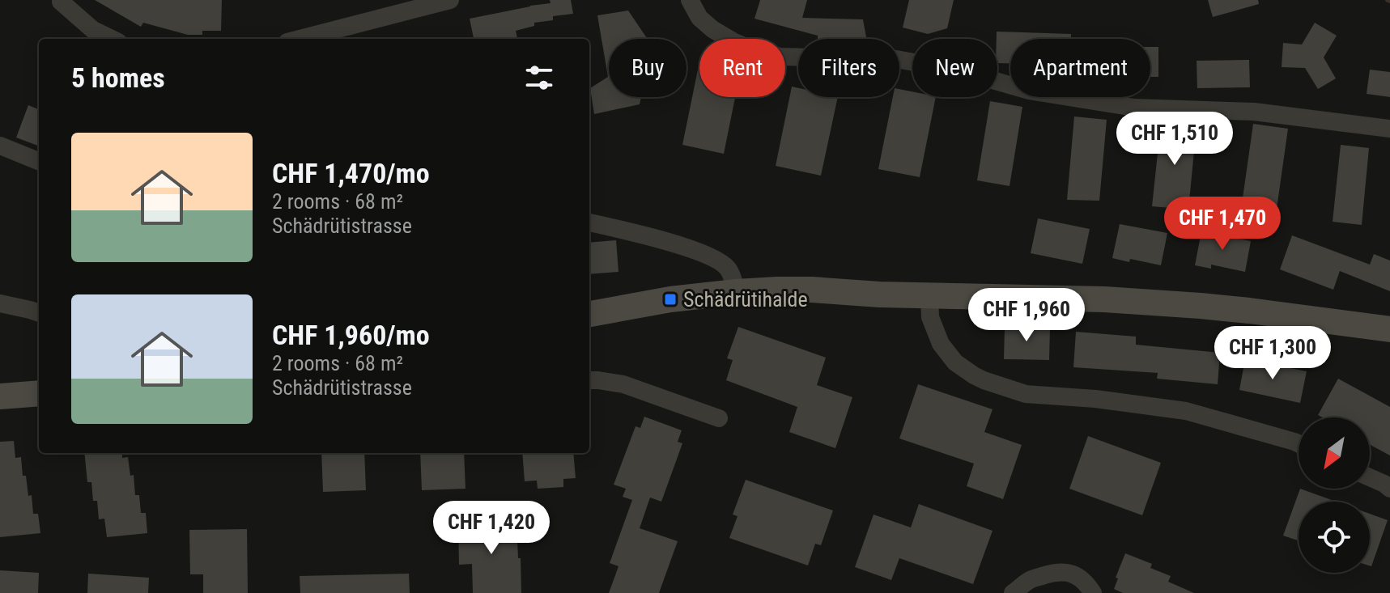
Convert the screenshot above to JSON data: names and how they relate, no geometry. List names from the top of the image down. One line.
{"places":{"transit":["Schädrütihalde"]},"north":"bottom left","page":{"chip":["Buy","Rent","Filters","New","Apartment"],"heading":"5 homes","price":["CHF 1,510","CHF 1,470","CHF 1,960","CHF 1,300","CHF 1,420"],"list":[{"name":"CHF 1,470/mo","note":"2 rooms · 68 m² · Schädrütistrasse"},{"name":"CHF 1,960/mo","note":"2 rooms · 68 m² · Schädrütistrasse"}]}}
